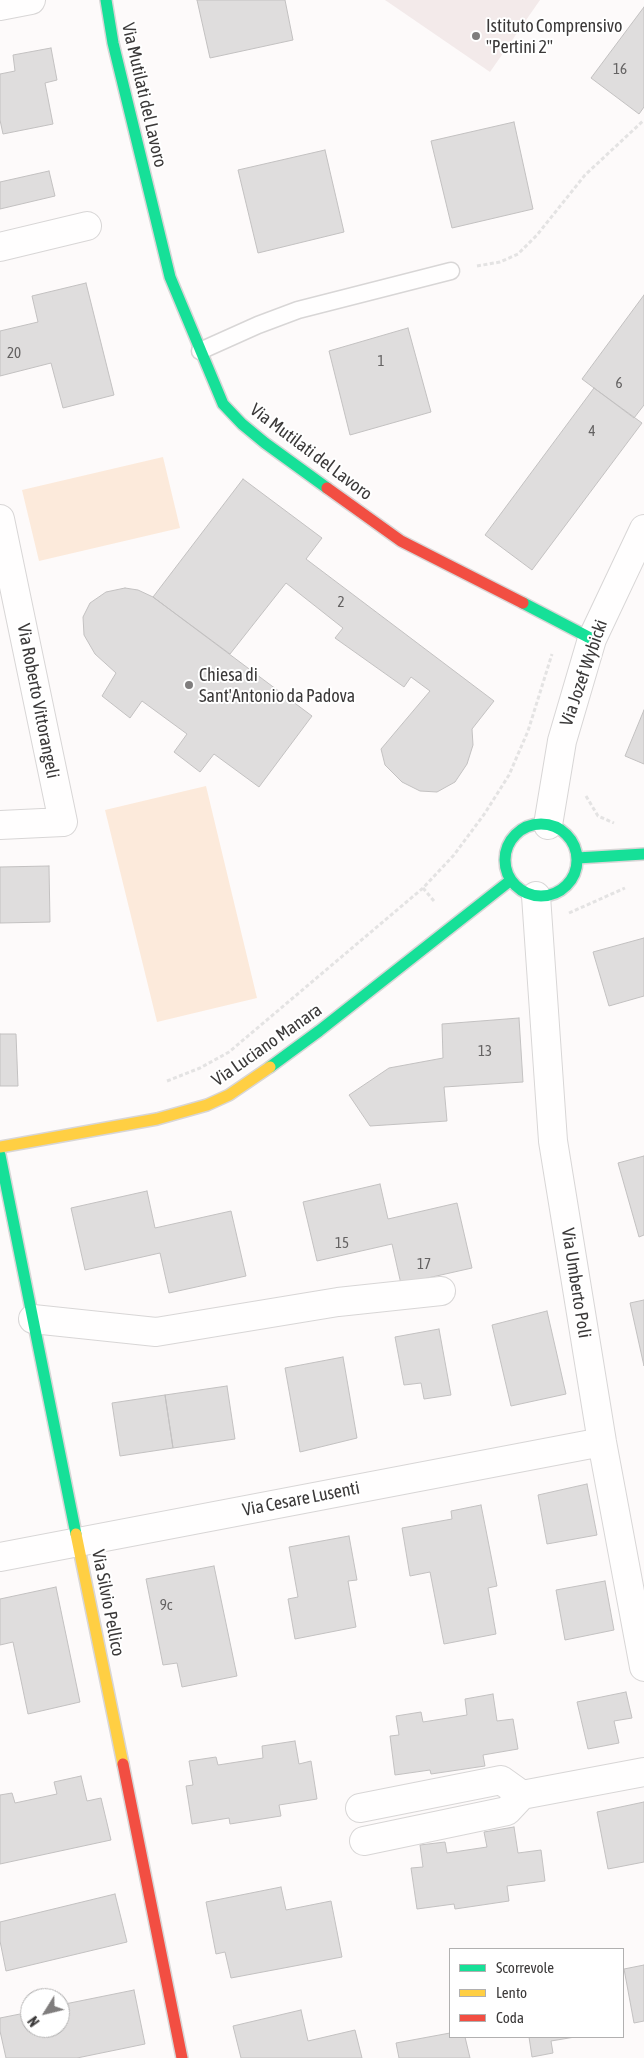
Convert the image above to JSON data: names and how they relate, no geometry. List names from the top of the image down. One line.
{"streets":{"street":["Via Mutilati del Lavoro","Via Jozef Wybicki","Via Roberto Vittorangeli","Via Luciano Manara","Via Umberto Poli","Via Cesare Lusenti","Via Silvio Pellico"]},"crossings":[["Via Mutilati del Lavoro","Via Jozef Wybicki"],["Via Jozef Wybicki","Via Luciano Manara"],["Via Jozef Wybicki","Via Umberto Poli"],["Via Luciano Manara","Via Umberto Poli"],["Via Umberto Poli","Via Cesare Lusenti"],["Via Cesare Lusenti","Via Silvio Pellico"]],"places":["Istituto Comprensivo \"Pertini 2\"","Chiesa di Sant'Antonio da Padova"],"house_numbers":["16","20","1","6","4","2","13","15","17","9c"],"legend":["Scorrevole","Lento","Coda"],"north":"bottom left"}
